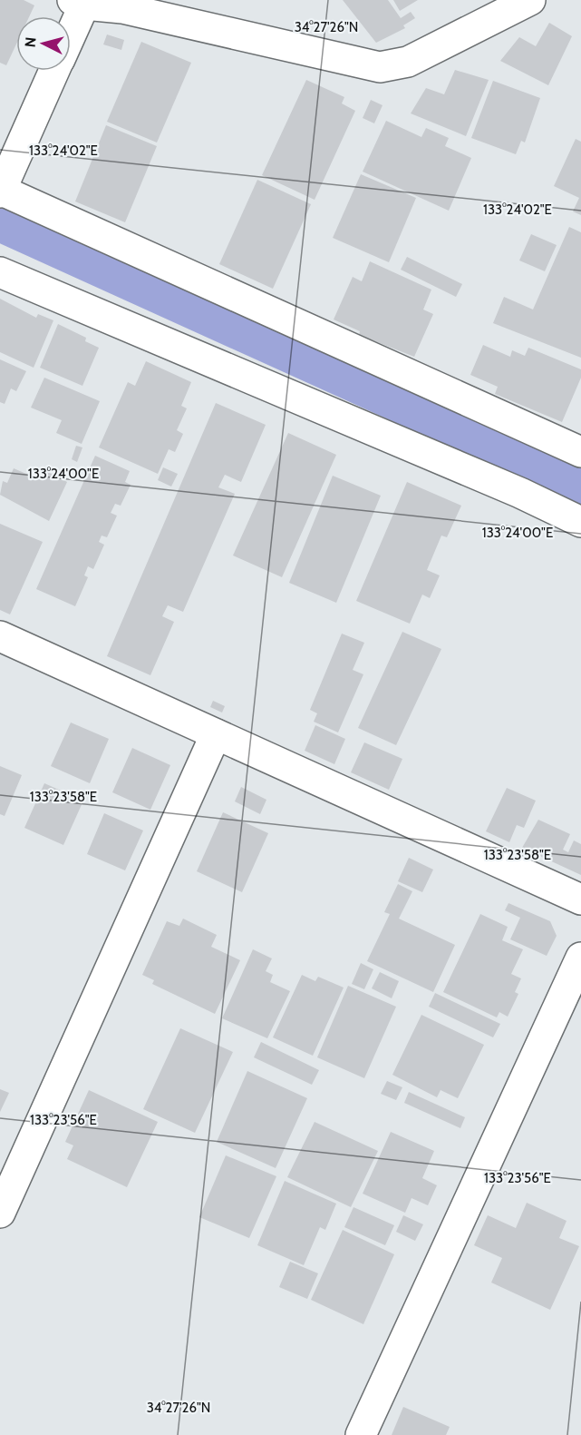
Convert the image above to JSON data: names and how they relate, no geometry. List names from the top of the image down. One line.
{"north":"left","coordinates":["34°27'26\"N","133°24'02\"E","133°24'00\"E","133°23'58\"E","133°23'56\"E"]}
